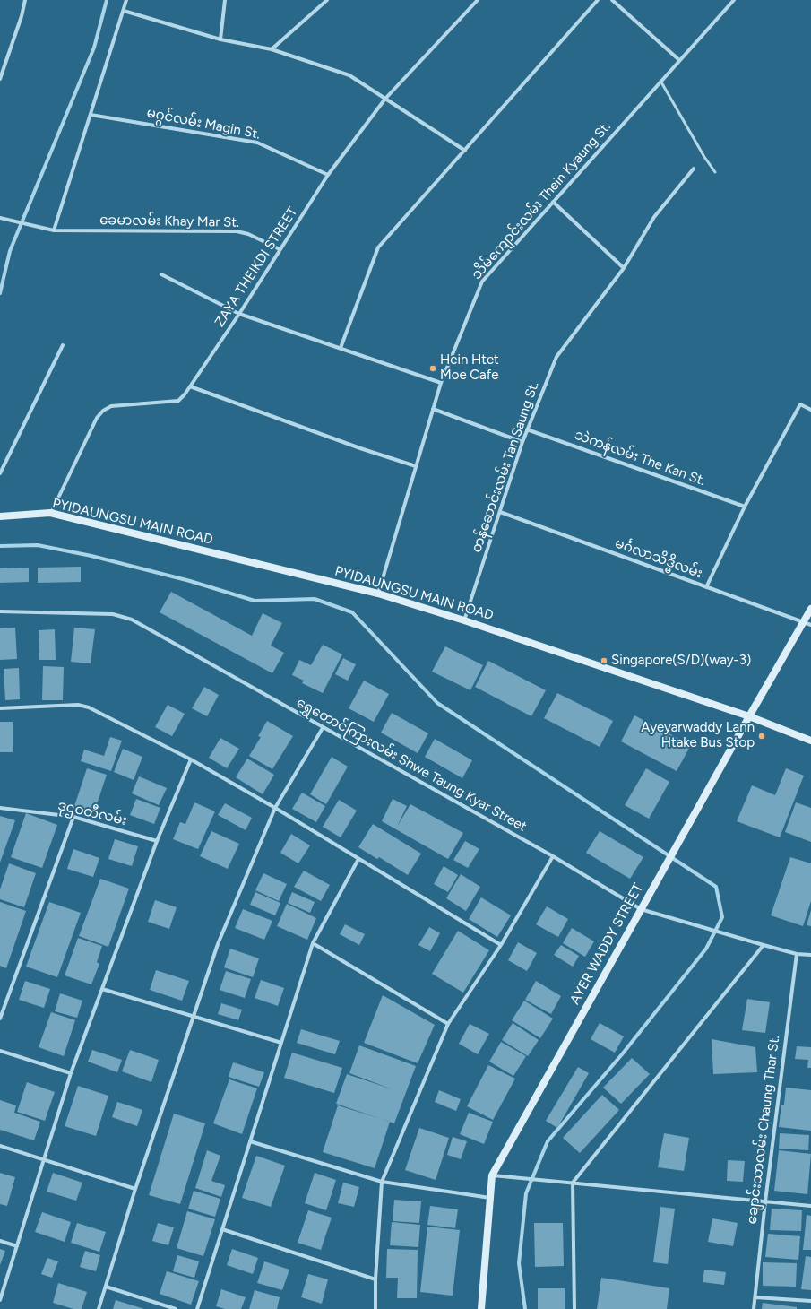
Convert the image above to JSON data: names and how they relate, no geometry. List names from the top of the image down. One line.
{"streets":{"main road":["PYIDAUNGSU MAIN ROAD","AYER WADDY STREET"],"street":["မဂ္ဂင်လမ်း Magin St.","သိမ်ကျောင်းလမ်း Thein Kyaung St.","ခေမာလမ်း Khay Mar St.","ZAYA THEIKDI STREET","သဲကန်လမ်း The Kan St.","တန်ဆောင်းလမ်း Tan Saung St.","မင်္ဂလာသိဒ္ဓိလမ်း","ရွှေတောင်ကြားလမ်း Shwe Taung Kyar Street","ဒုဌဝတီလမ်း","ချောင်းသာလမ်း Chaung Thar St."]},"crossings":[["မဂ္ဂင်လမ်း Magin St.","ZAYA THEIKDI STREET"],["သိမ်ကျောင်းလမ်း Thein Kyaung St.","PYIDAUNGSU MAIN ROAD"],["ခေမာလမ်း Khay Mar St.","ZAYA THEIKDI STREET"],["ZAYA THEIKDI STREET","PYIDAUNGSU MAIN ROAD"],["သဲကန်လမ်း The Kan St.","တန်ဆောင်းလမ်း Tan Saung St."],["တန်ဆောင်းလမ်း Tan Saung St.","PYIDAUNGSU MAIN ROAD"],["တန်ဆောင်းလမ်း Tan Saung St.","မင်္ဂလာသိဒ္ဓိလမ်း"],["PYIDAUNGSU MAIN ROAD","AYER WADDY STREET"],["မင်္ဂလာသိဒ္ဓိလမ်း","AYER WADDY STREET"],["ရွှေတောင်ကြားလမ်း Shwe Taung Kyar Street","AYER WADDY STREET"],["ရွှေတောင်ကြားလမ်း Shwe Taung Kyar Street","ချောင်းသာလမ်း Chaung Thar St."]],"places":["Hein Htet Moe Cafe","Singapore(S/D)(way-3)","Ayeyarwaddy Lann Htake Bus Stop"]}
